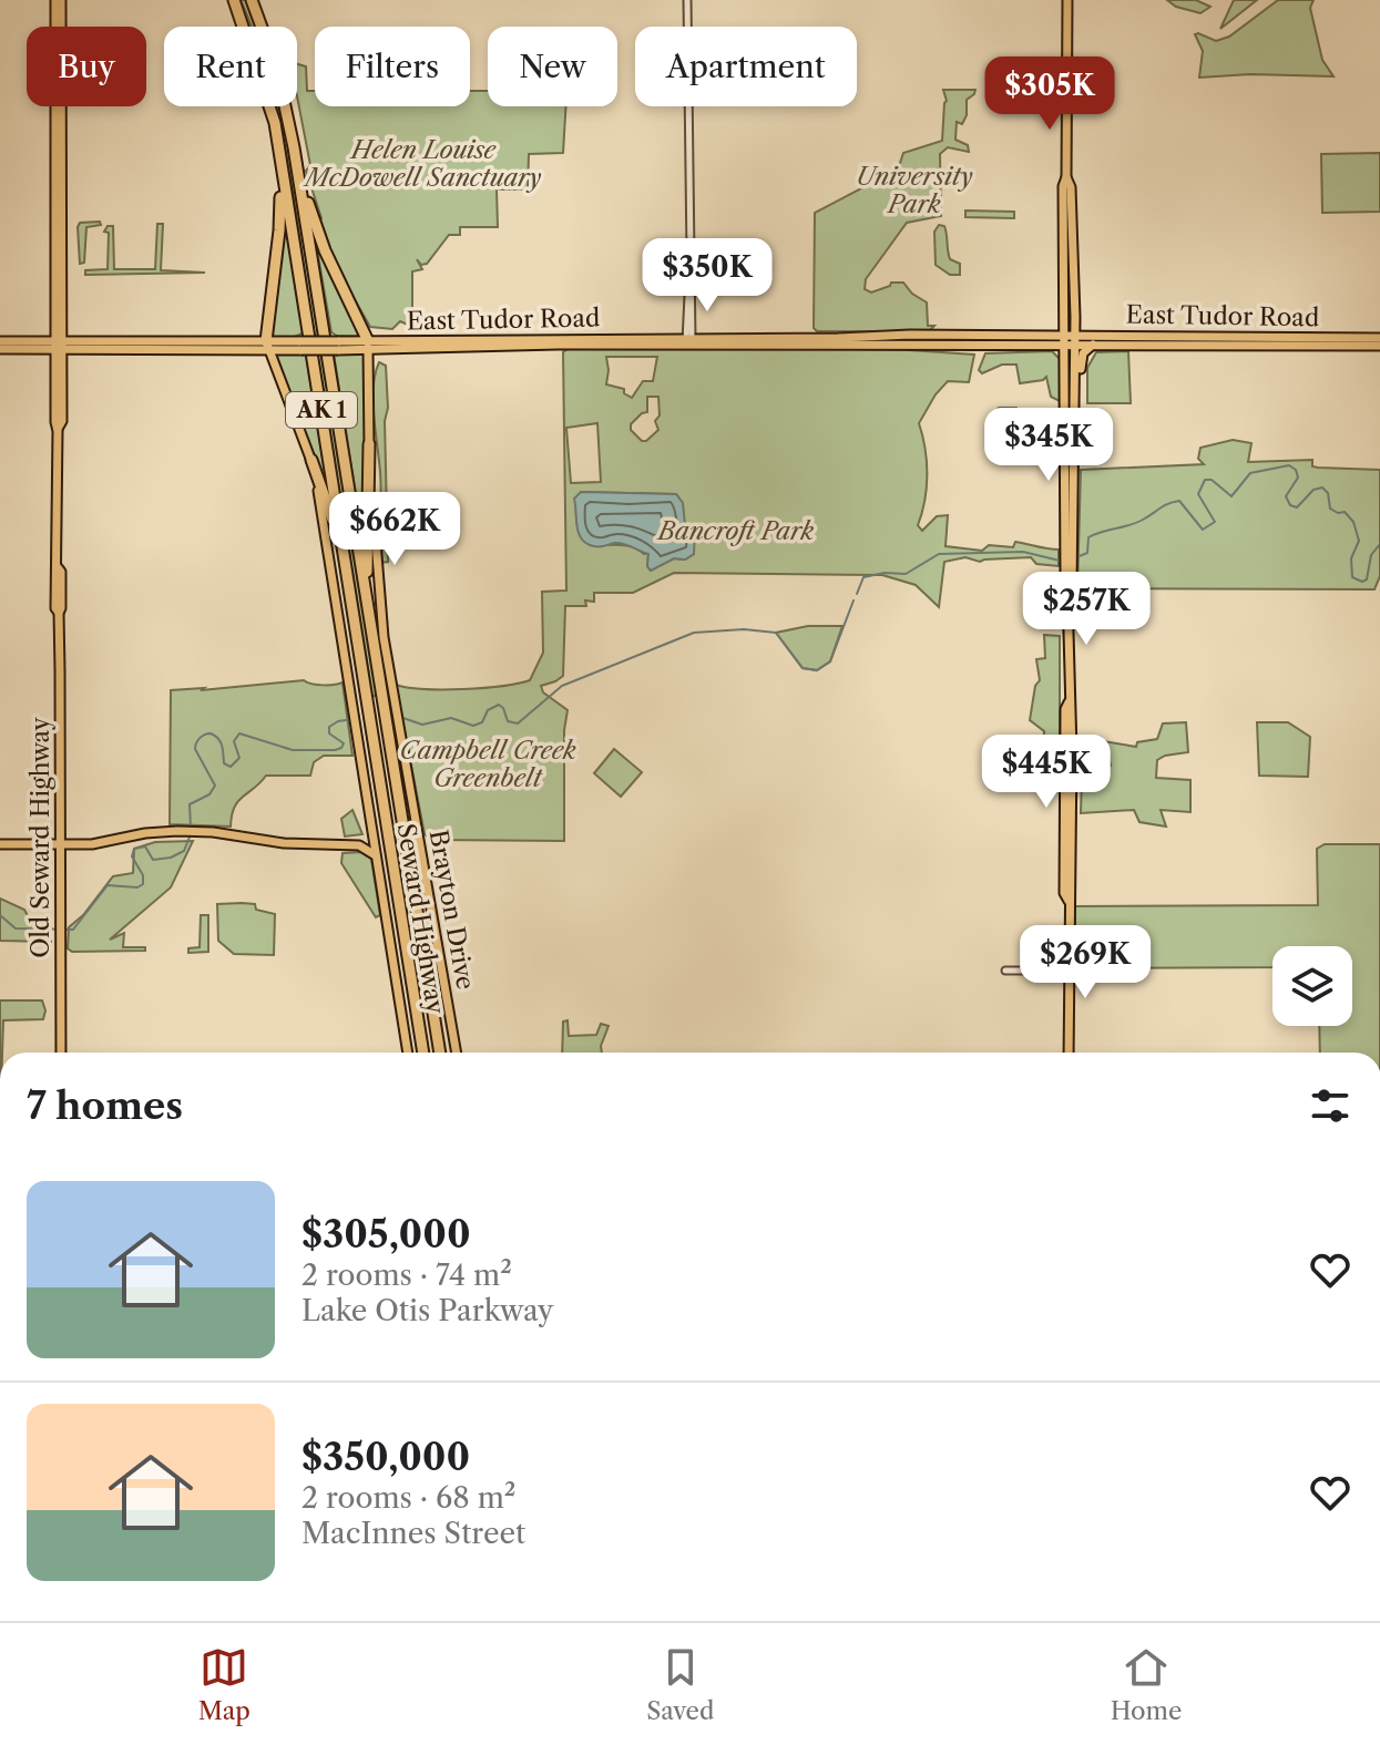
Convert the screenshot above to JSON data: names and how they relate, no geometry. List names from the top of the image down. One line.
{"streets":{"highway":["AK 1","Seward Highway"],"main road":["East Tudor Road","Old Seward Highway","Brayton Drive"]},"crossings":[["East Tudor Road","Old Seward Highway"],["Brayton Drive","Seward Highway"]],"parks":["Helen Louise McDowell Sanctuary","University Park","Bancroft Park","Campbell Creek Greenbelt"],"page":{"chip":["Buy","Rent","Filters","New","Apartment"],"price":["$305K","$350K","$345K","$662K","$257K","$445K","$269K"],"heading":"7 homes","list":[{"name":"$305,000","note":"2 rooms · 74 m² · Lake Otis Parkway"},{"name":"$350,000","note":"2 rooms · 68 m² · MacInnes Street"}],"tabs":["Map","Saved","Home"]}}
